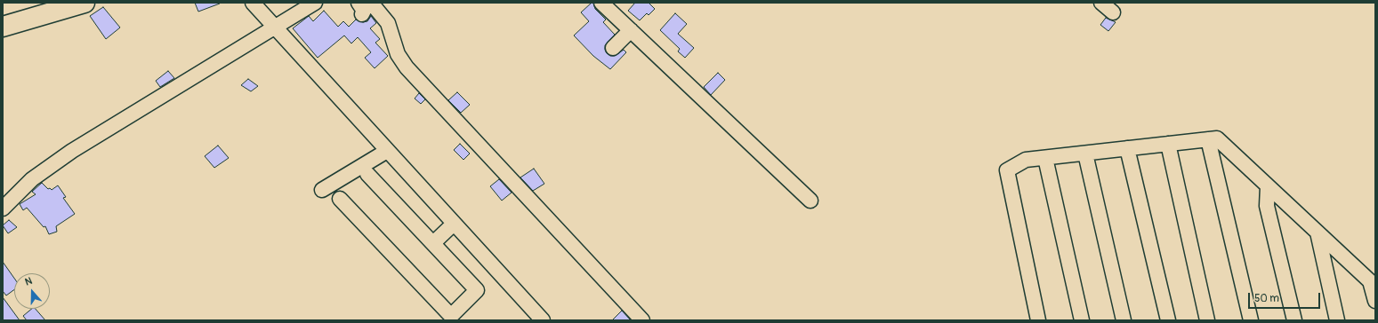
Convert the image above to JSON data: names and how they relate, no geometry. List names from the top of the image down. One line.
{"scale_bar":"50 m","north":"top"}
